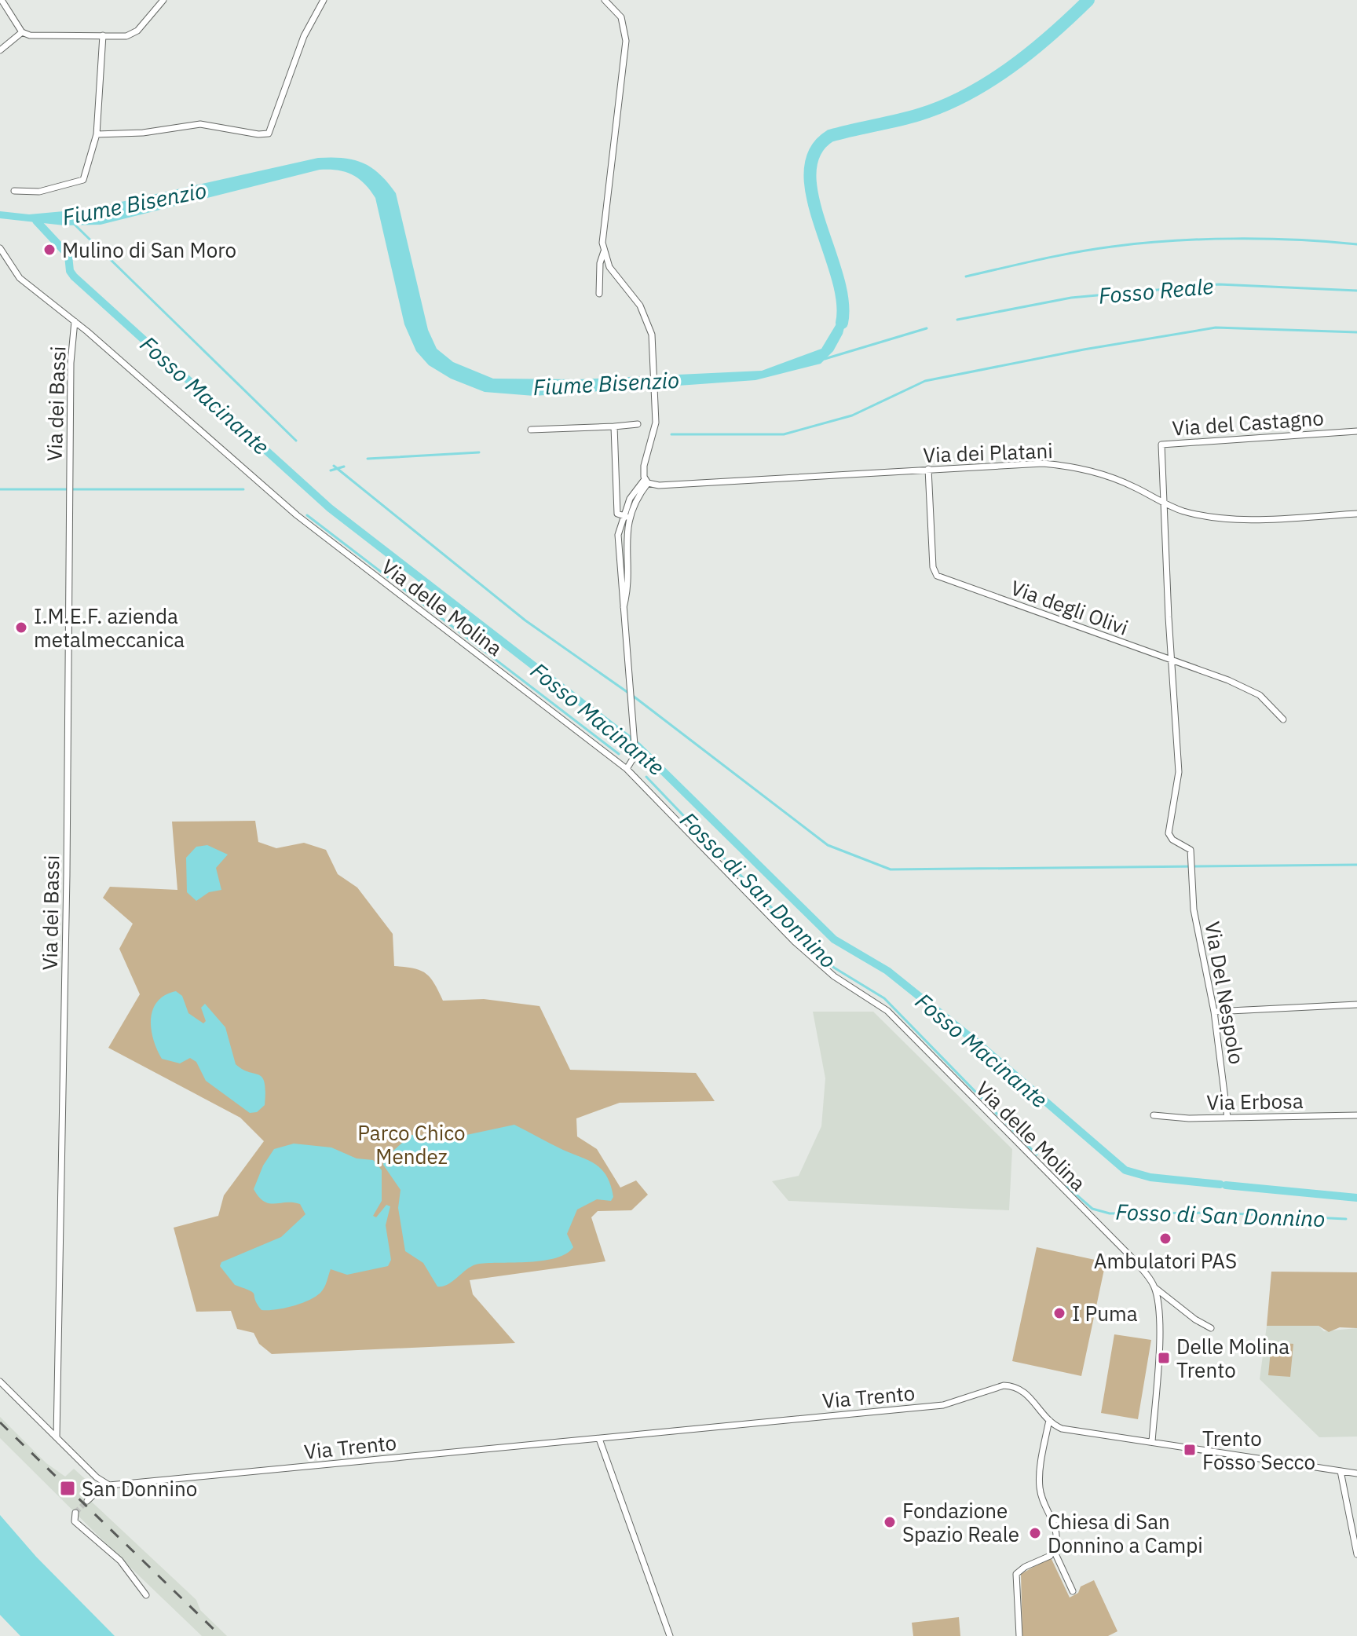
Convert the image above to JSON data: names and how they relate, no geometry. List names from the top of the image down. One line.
{"streets":{"street":["Via dei Bassi","Via del Castagno","Via dei Platani","Via delle Molina","Via degli Olivi","Via Del Nespolo","Via Erbosa","Via Trento"]},"crossings":[["Via dei Bassi","Via delle Molina"],["Via del Castagno","Via dei Platani"],["Via dei Platani","Via degli Olivi"],["Via degli Olivi","Via Del Nespolo"],["Via Del Nespolo","Via Erbosa"]],"water":["Fiume Bisenzio","Fosso Reale","Fosso Macinante","Fosso di San Donnino"],"parks":["Parco Chico Mendez"],"places":{"other":["Mulino di San Moro","I.M.E.F. azienda metalmeccanica","Ambulatori PAS","I Puma","Fondazione Spazio Reale","Chiesa di San Donnino a Campi"],"transit":["Delle Molina Trento","Trento Fosso Secco","San Donnino"]}}
